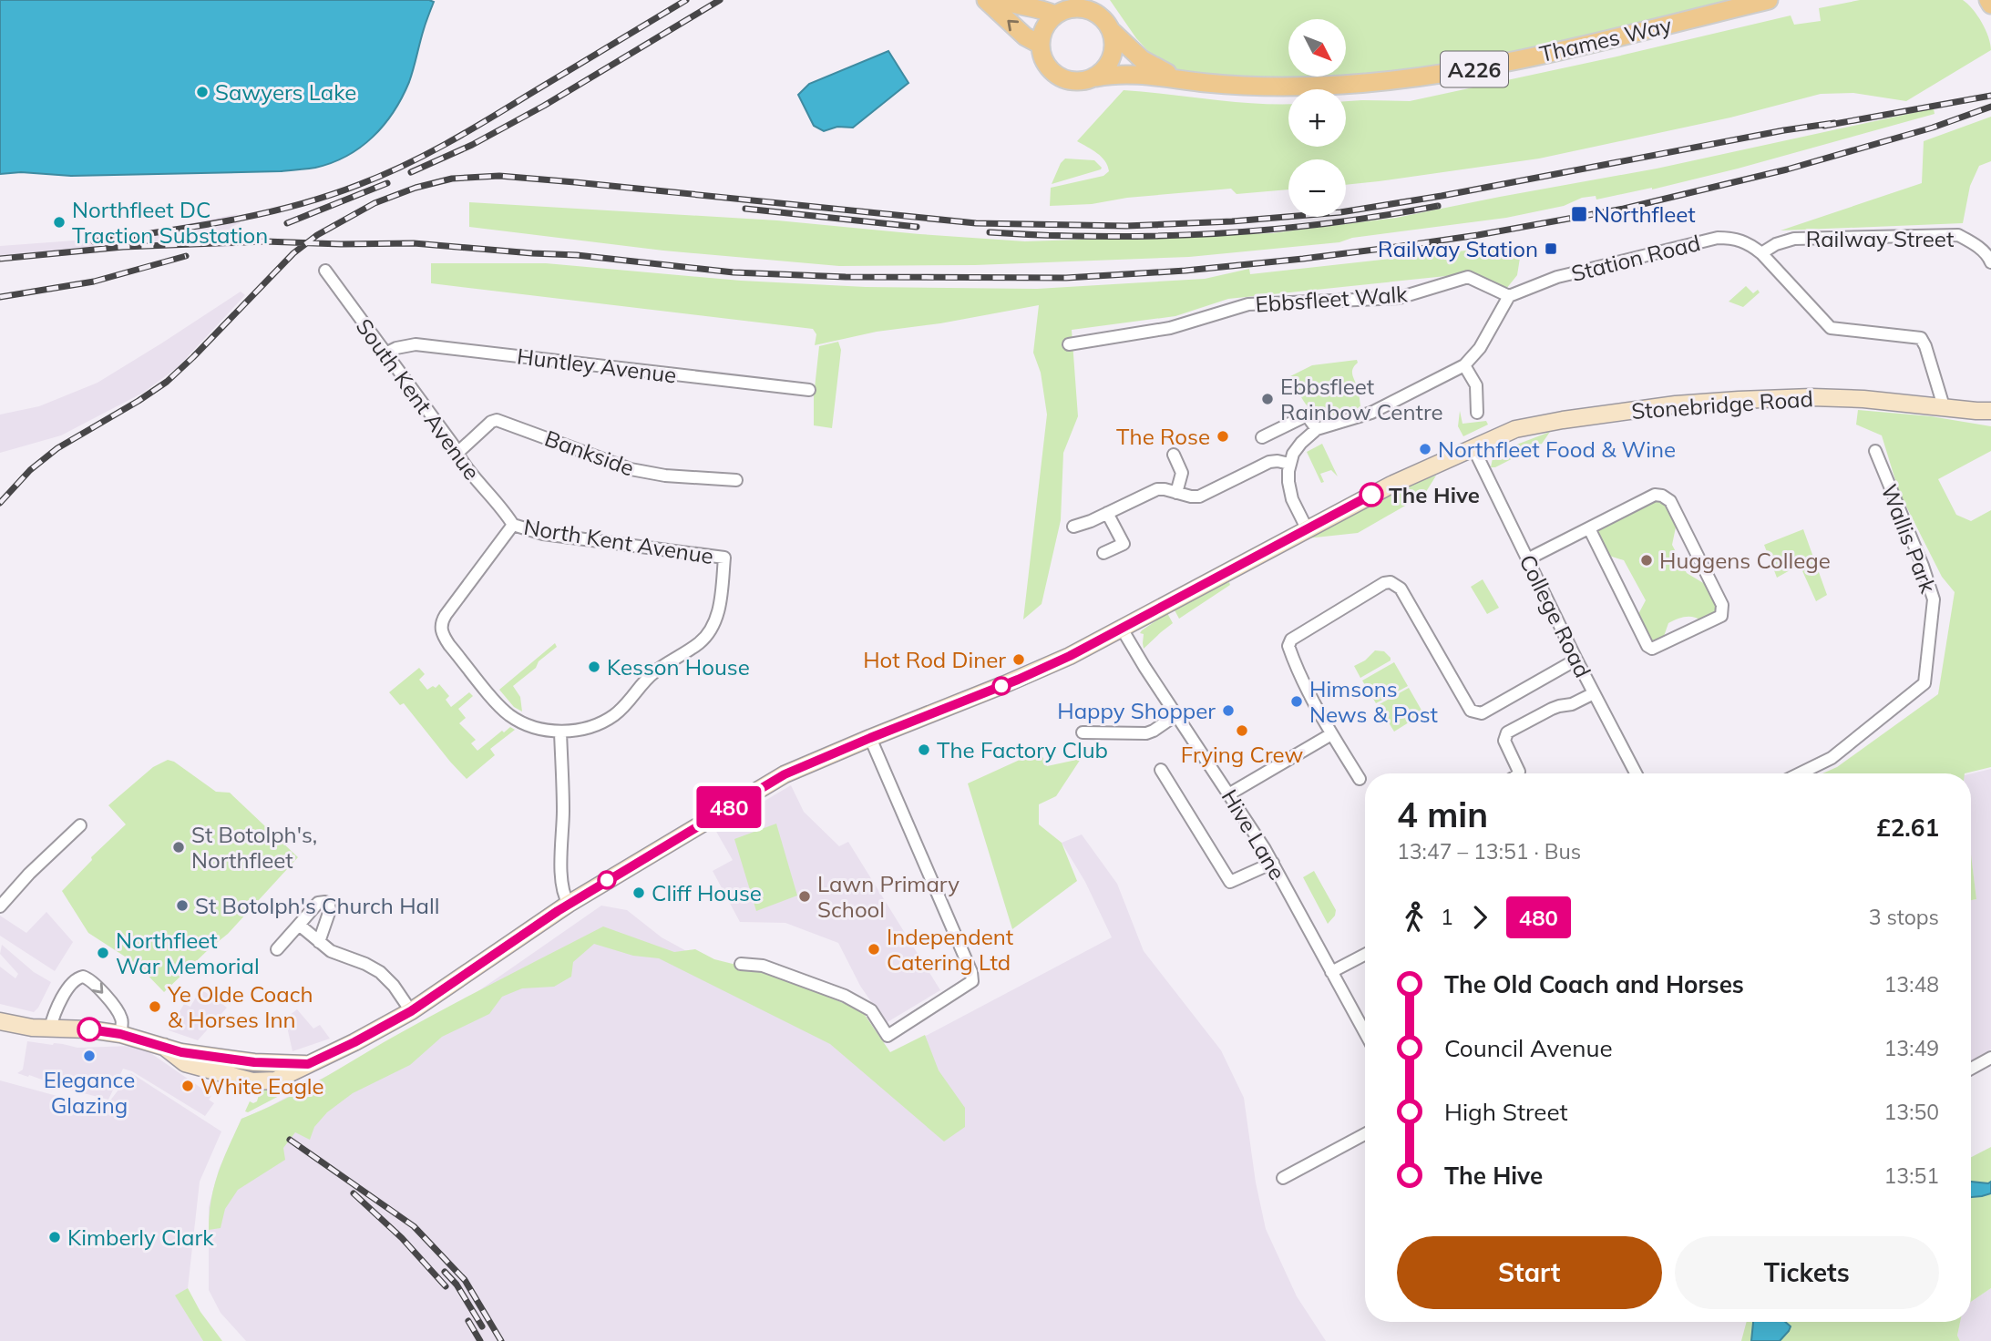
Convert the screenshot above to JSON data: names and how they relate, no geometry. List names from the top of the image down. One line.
{"streets":{"main road":["Thames Way","A226","Stonebridge Road"],"street":["Railway Street","Station Road","Ebbsfleet Walk","Huntley Avenue","South Kent Avenue","Bankside","Wallis Park","North Kent Avenue","College Road","Hive Lane"]},"crossings":[["Railway Street","Station Road"],["Station Road","Ebbsfleet Walk"],["Station Road","Stonebridge Road"],["Huntley Avenue","South Kent Avenue"],["South Kent Avenue","Bankside"],["South Kent Avenue","North Kent Avenue"],["Stonebridge Road","College Road"],["Stonebridge Road","Hive Lane"]],"places":{"other":["Sawyers Lake","Northfleet DC Traction Substation","Ebbsfleet Rainbow Centre","The Rose","Northfleet Food & Wine","The Hive","Huggens College","Hot Rod Diner","Kesson House","Himsons News & Post","Happy Shopper","Frying Crew","The Factory Club","St Botolph's, Northfleet","Cliff House","Lawn Primary School","St Botolph's Church Hall","Independent Catering Ltd","Northfleet War Memorial","Ye Olde Coach & Horses Inn","Elegance Glazing","White Eagle","Kimberly Clark"],"transit":["Northfleet","Railway Station"]},"lines":["bus line 480"],"north":"bottom right","page":{"on_map":"480","map_buttons":["+","−"],"heading":["4 min","13:47 – 13:51 · Bus","£2.61"],"legs":["1","480","3 stops"],"list":[{"name":"The Old Coach and Horses","value":"13:48"},{"name":"Council Avenue","value":"13:49"},{"name":"High Street","value":"13:50"},{"name":"The Hive","value":"13:51"}],"buttons":["Start","Tickets"]}}
